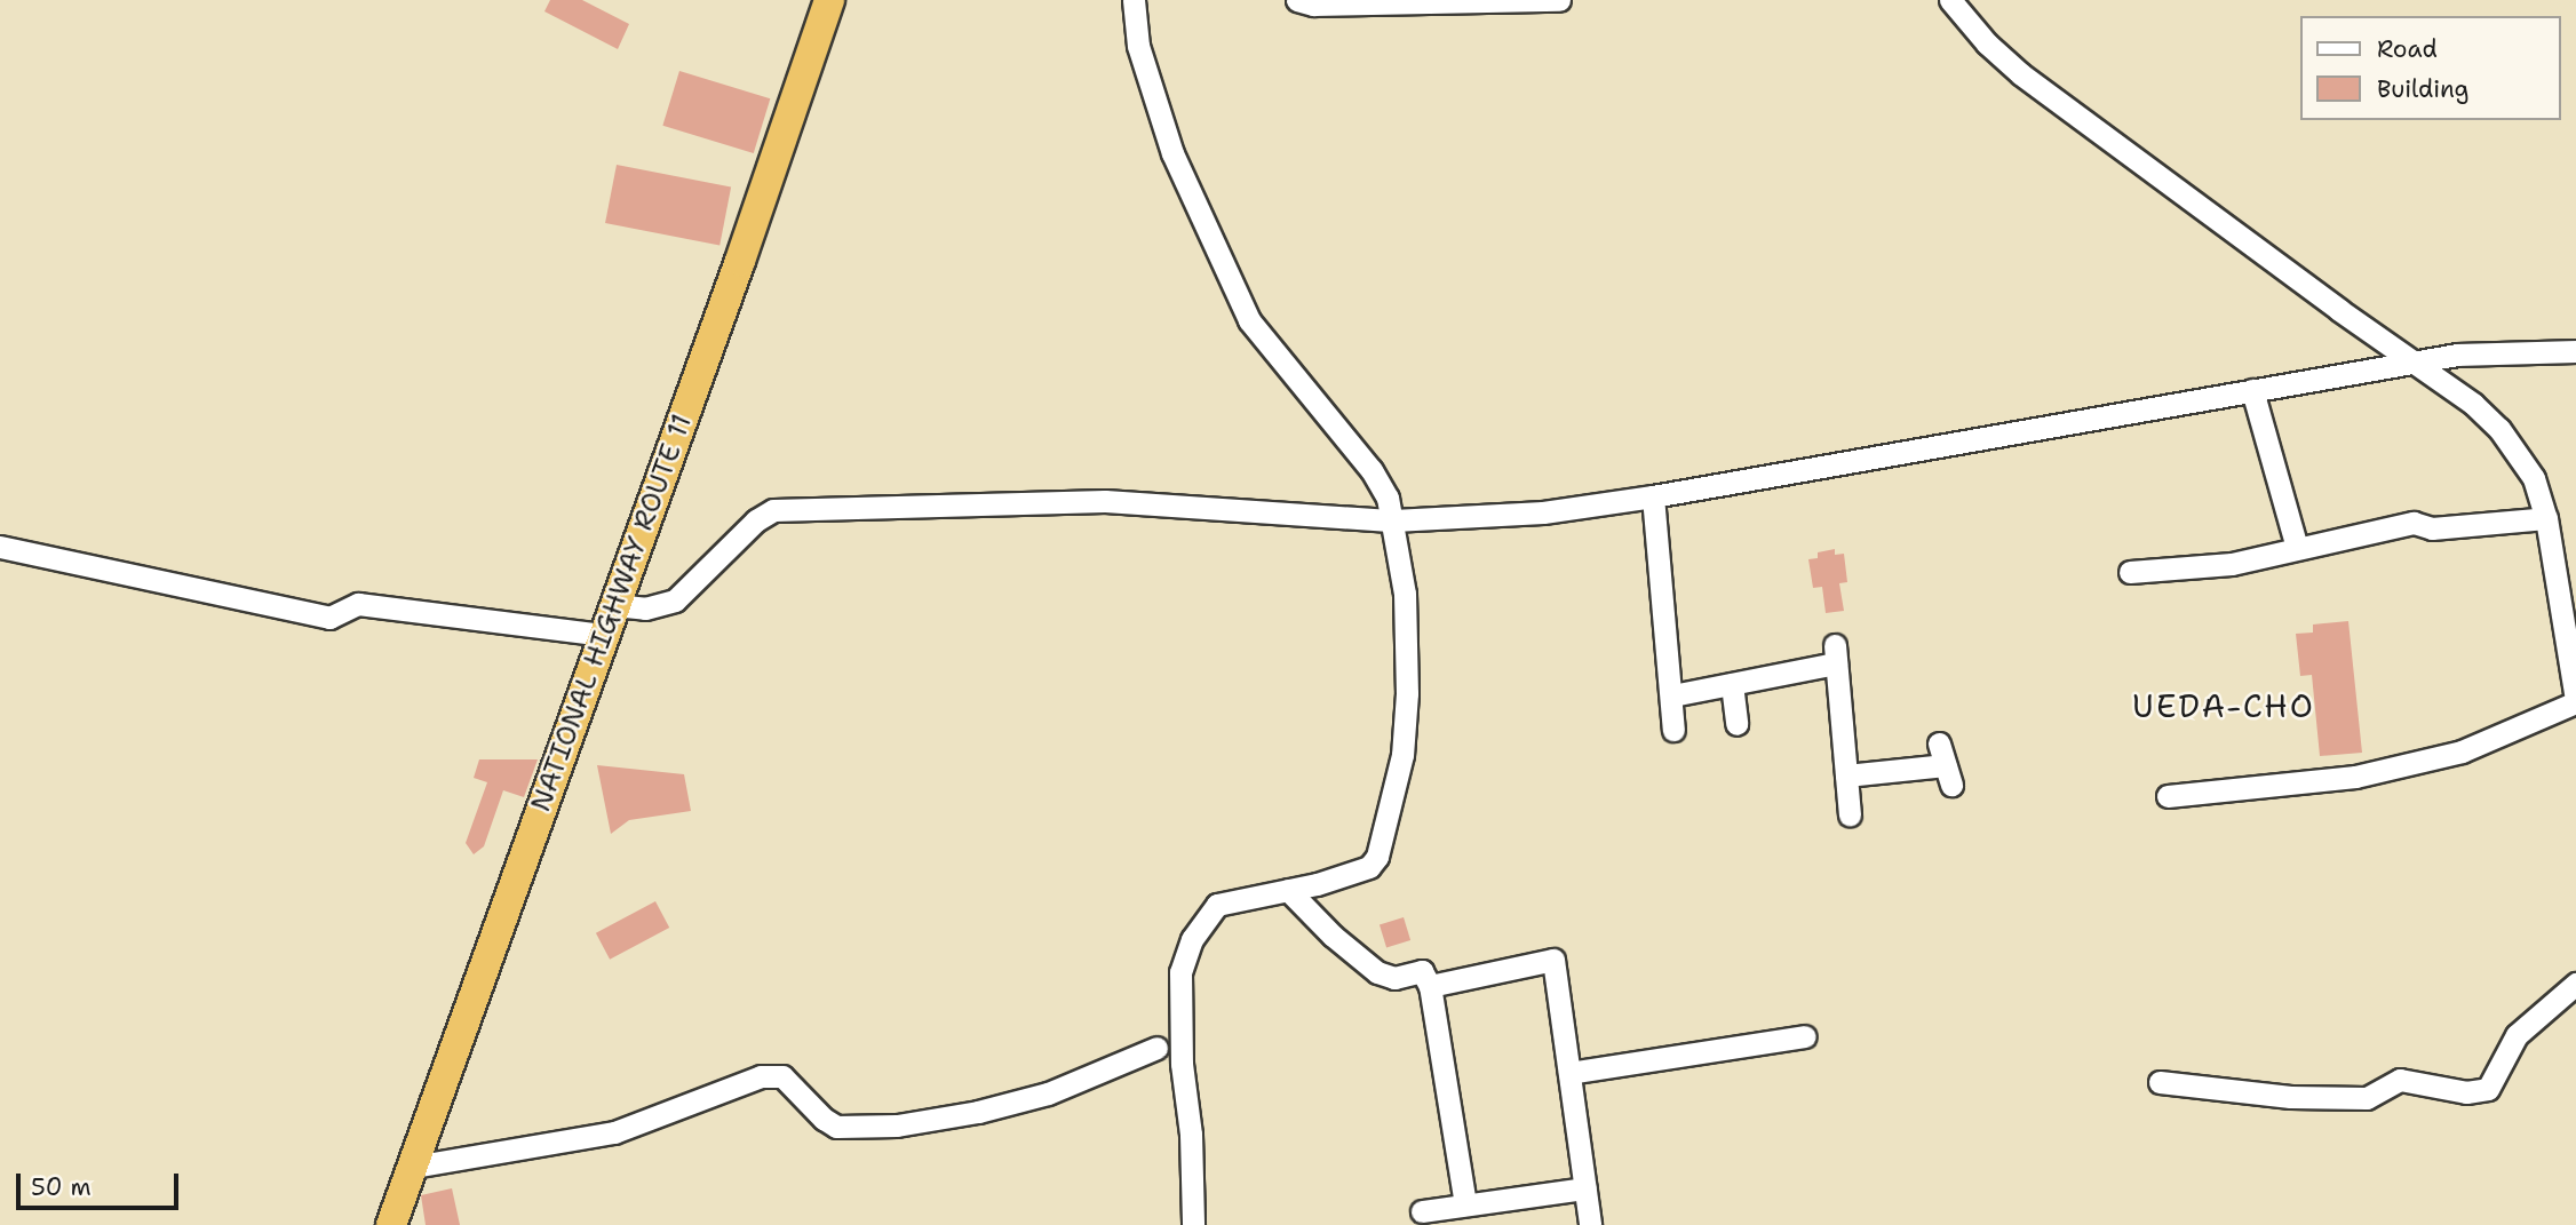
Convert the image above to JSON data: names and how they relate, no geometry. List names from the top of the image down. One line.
{"streets":{"highway":["NATIONAL HIGHWAY ROUTE 11"]},"districts":["UEDA-CHO"],"legend":["Road","Building"],"scale_bar":"50 m"}
